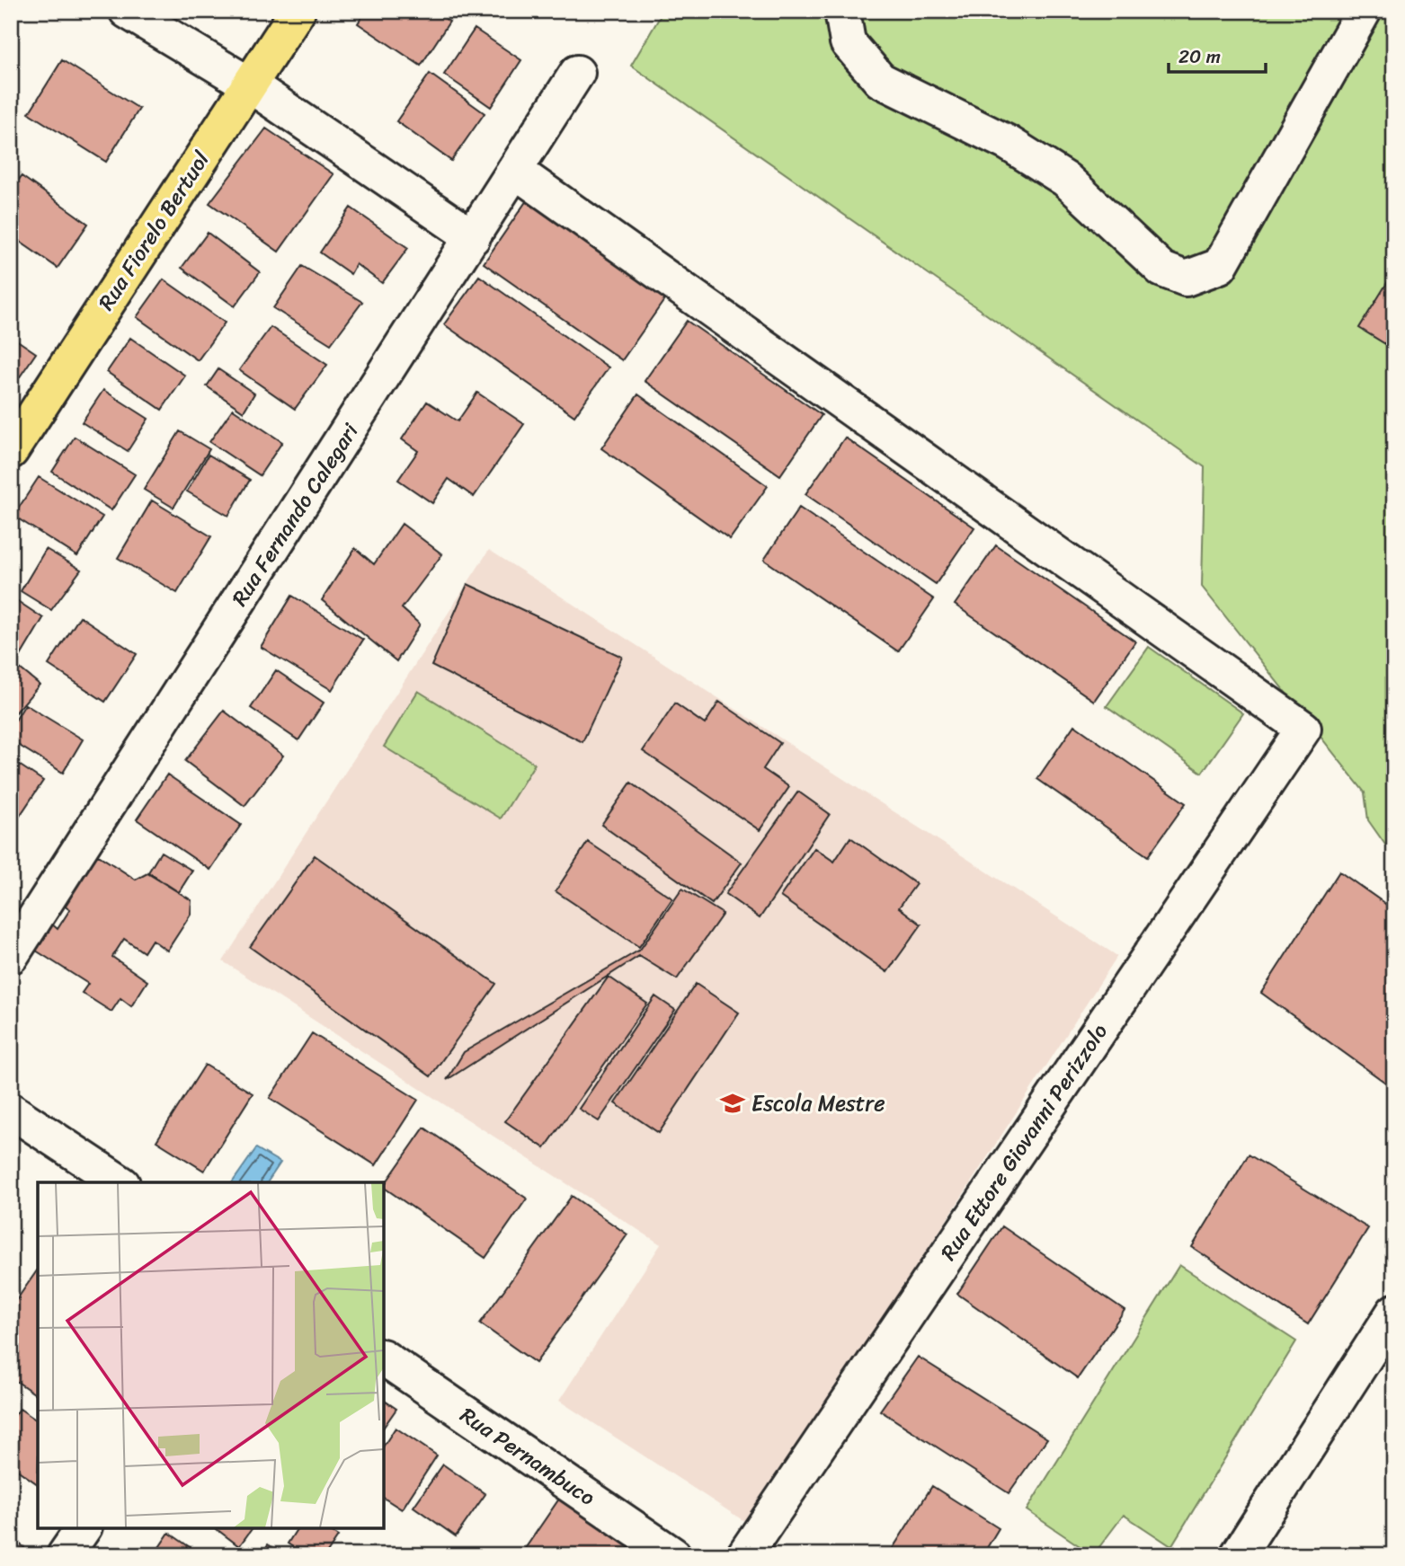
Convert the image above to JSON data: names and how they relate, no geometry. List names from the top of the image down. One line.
{"streets":{"main road":["Rua Fiorelo Bertuol"],"street":["Rua Fernando Calegari","Rua Ettore Giovanni Perizzolo","Rua Pernambuco"]},"crossings":[["Rua Fernando Calegari","Rua Ettore Giovanni Perizzolo"]],"places":{"school or university":["Escola Mestre"]},"scale_bar":"20 m"}
